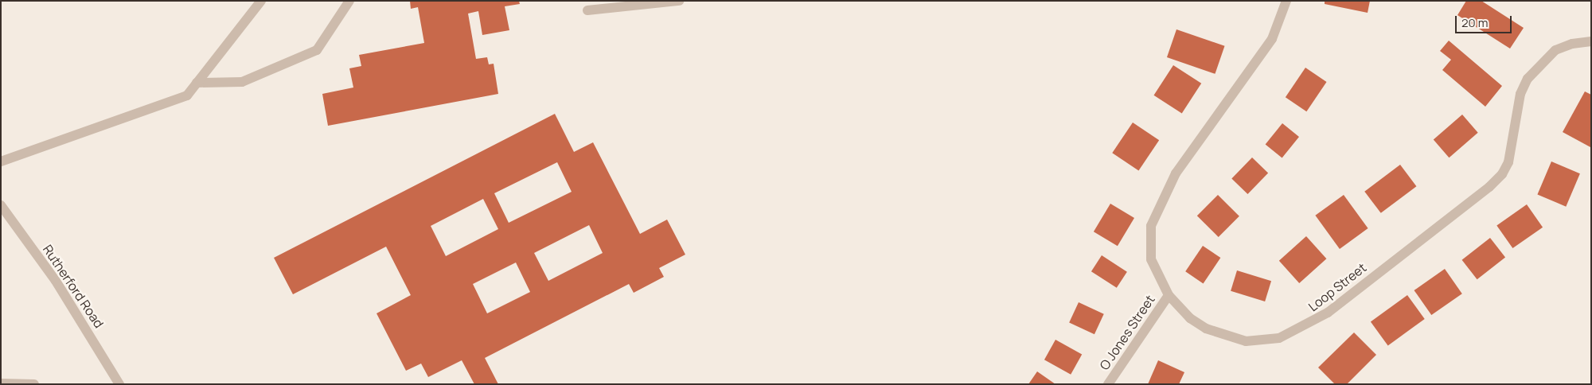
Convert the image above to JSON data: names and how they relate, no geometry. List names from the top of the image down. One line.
{"streets":{"street":["Rutherford Road","Loop Street","O Jones Street"]},"crossings":[["Loop Street","O Jones Street"]],"scale_bar":"20 m"}
